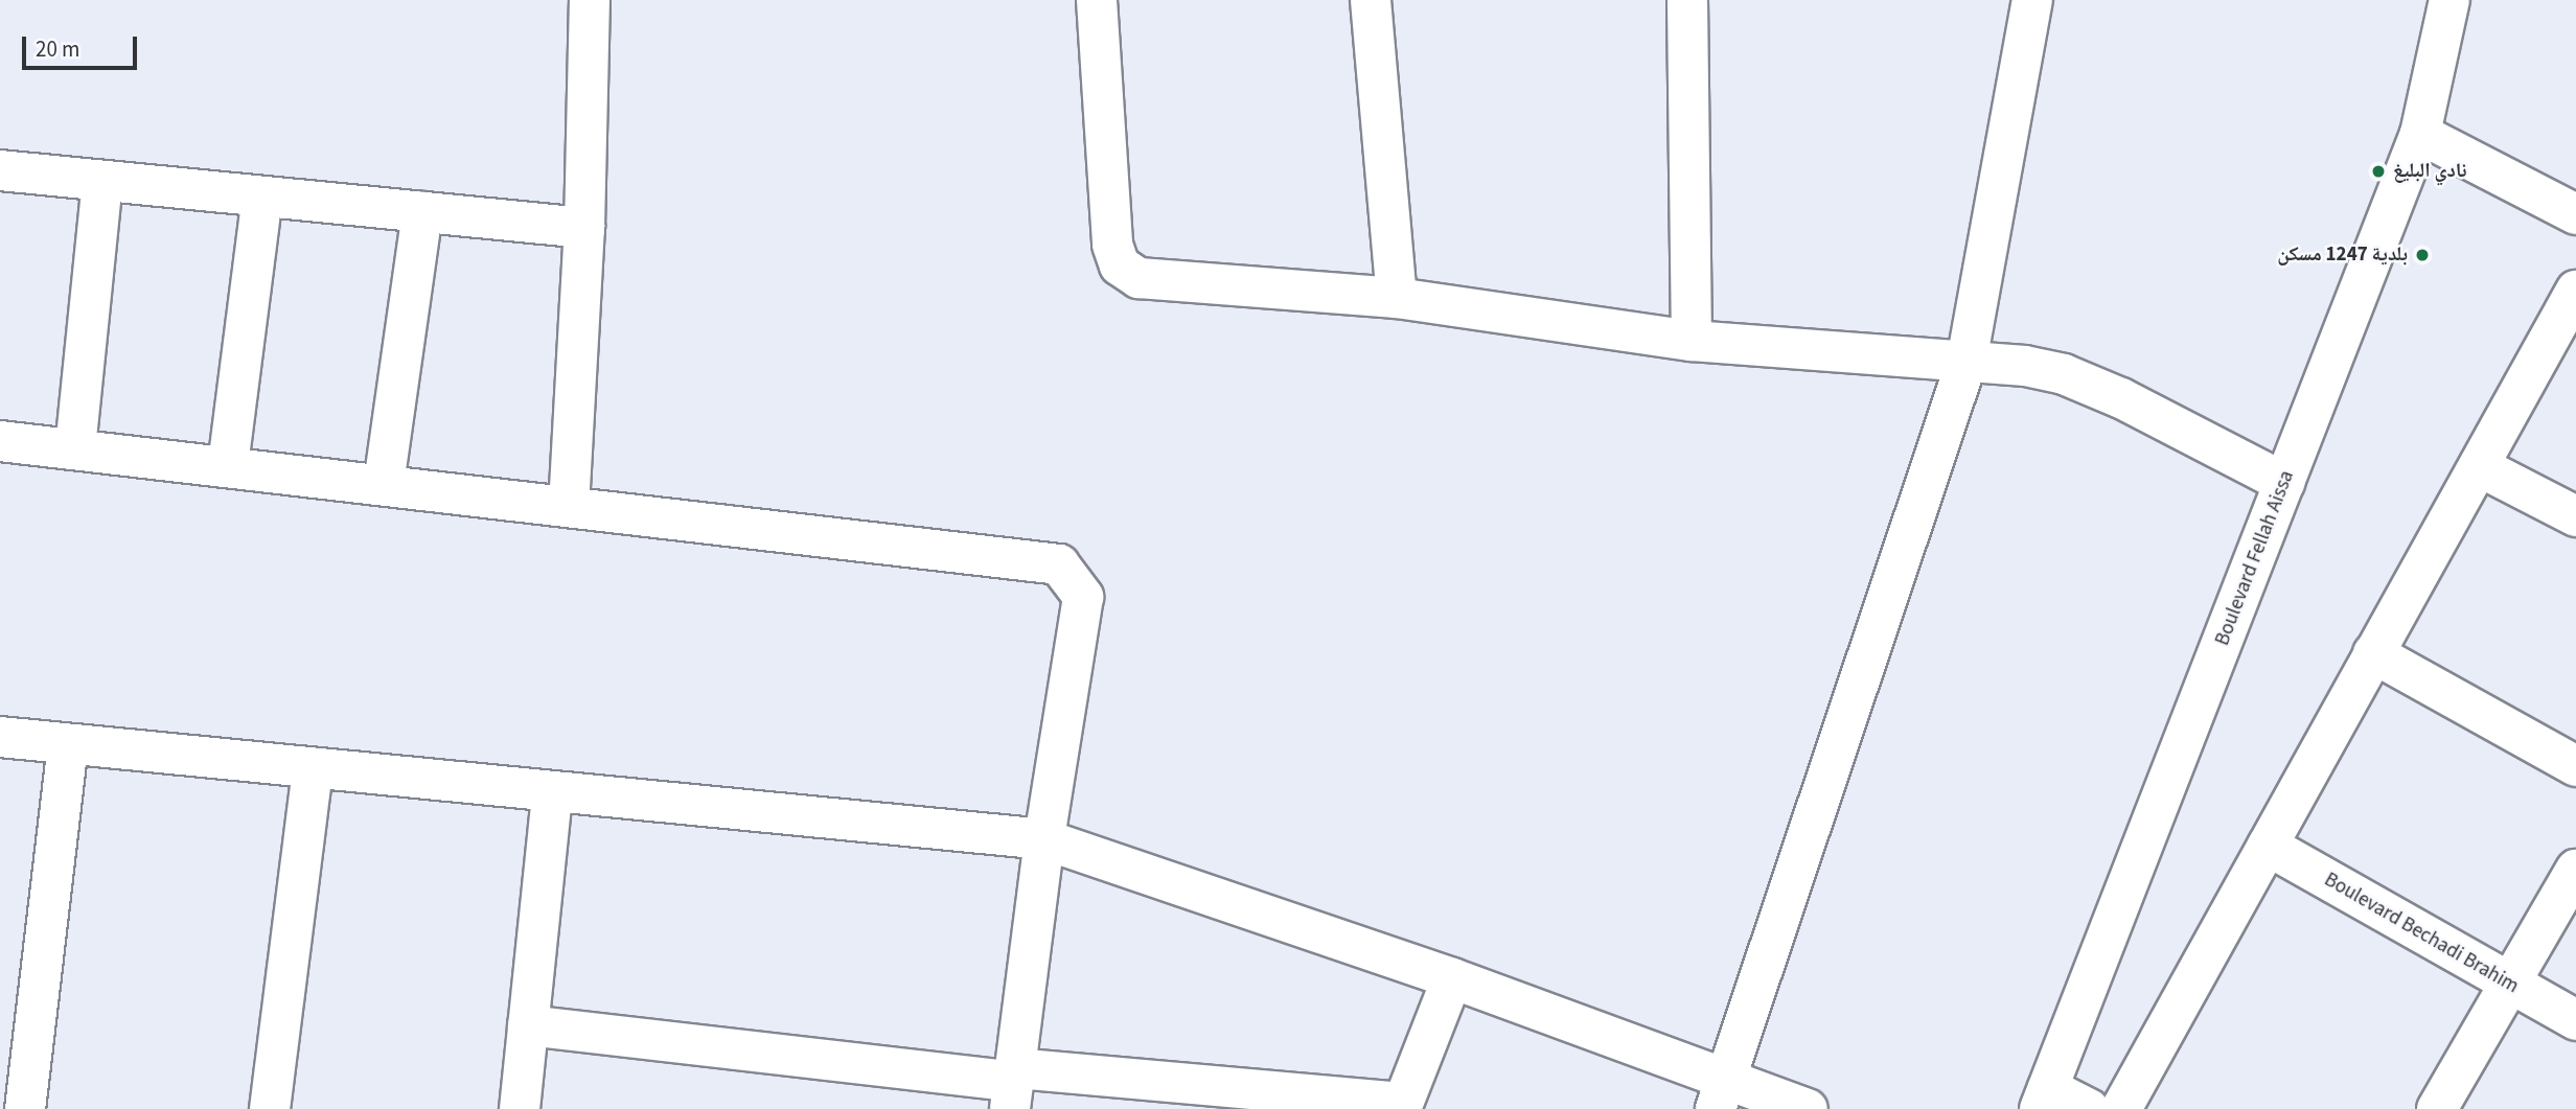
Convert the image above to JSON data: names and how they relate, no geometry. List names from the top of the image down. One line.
{"streets":{"street":["Boulevard Fellah Aissa","Boulevard Bechadi Brahim"]},"places":["نادي البليغ","بلدية 1247 مسكن"],"scale_bar":"20 m"}
